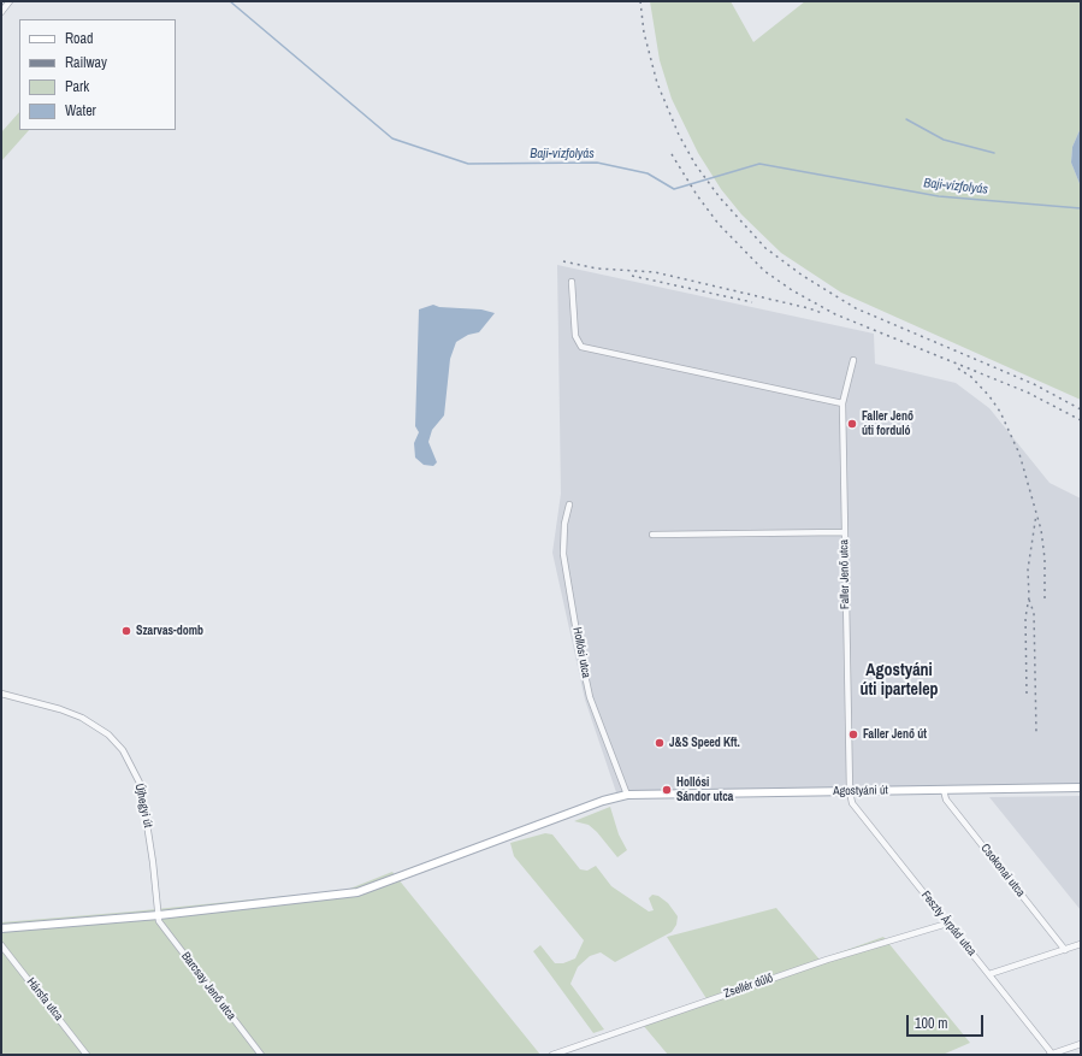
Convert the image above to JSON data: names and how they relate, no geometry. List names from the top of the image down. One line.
{"streets":{"main road":["Agostyáni út"],"street":["Faller Jenő utca","Hollósi utca","Újhegyi út","Csokonai utca","Feszty Árpád utca","Barcsay Jenő utca","Zsellér dűlő","Hársfa utca"]},"crossings":[["Faller Jenő utca","Agostyáni út"],["Faller Jenő utca","Feszty Árpád utca"],["Hollósi utca","Agostyáni út"],["Agostyáni út","Újhegyi út"],["Agostyáni út","Csokonai utca"],["Agostyáni út","Feszty Árpád utca"],["Agostyáni út","Barcsay Jenő utca"],["Újhegyi út","Barcsay Jenő utca"],["Feszty Árpád utca","Zsellér dűlő"]],"districts":["Agostyáni úti ipartelep"],"water":["Baji-vízfolyás"],"places":["Faller Jenő úti forduló","Szarvas-domb","Faller Jenő út","J&S Speed Kft.","Hollósi Sándor utca"],"legend":["Road","Railway","Park","Water"],"scale_bar":"100 m"}
